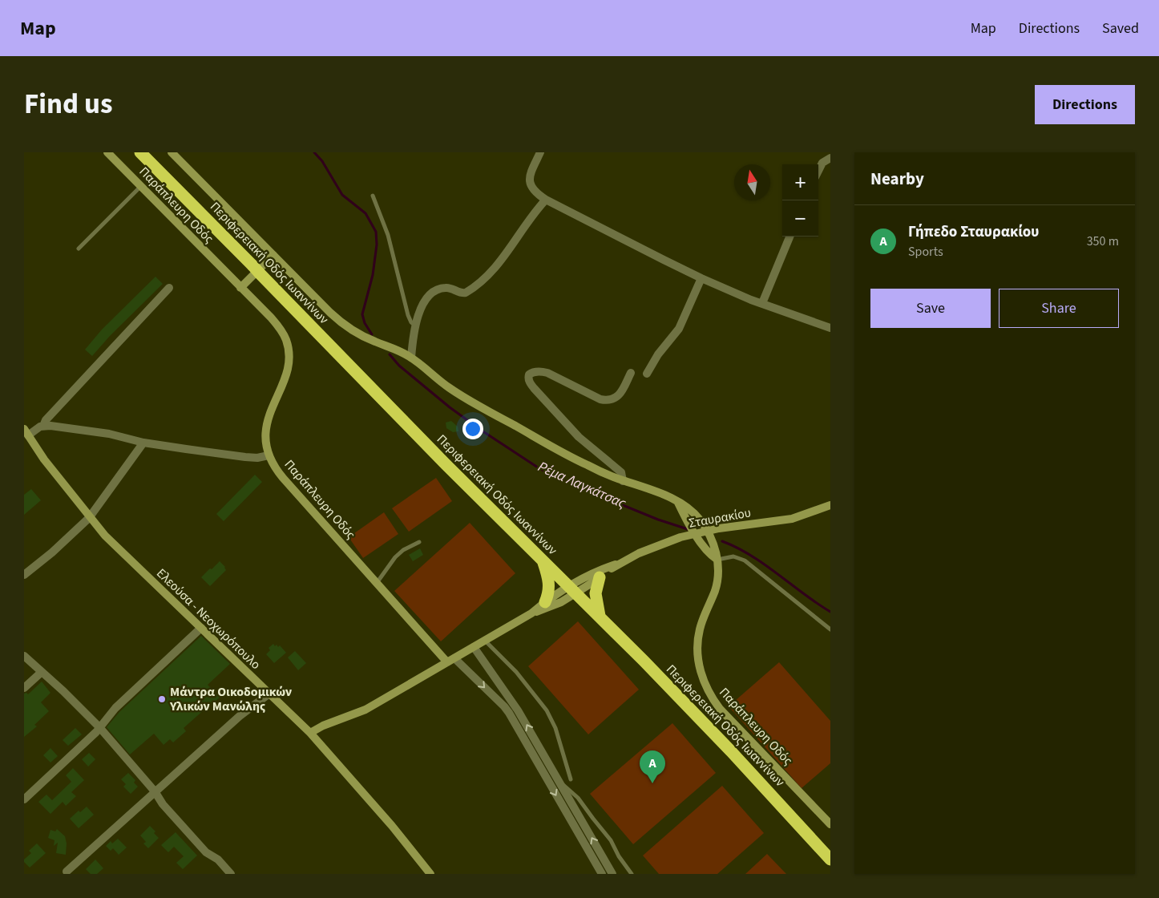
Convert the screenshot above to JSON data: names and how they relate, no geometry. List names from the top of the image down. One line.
{"streets":{"highway":["Περιφερειακή Οδός Ιωαννίνων"],"street":["Παράπλευρη Οδός","Σταυρακίου","Ελεούσα - Νεοχωρόπουλο"]},"crossings":[["Παράπλευρη Οδός","Σταυρακίου"]],"water":["Ρέμα Λαγκάτσας"],"places":["Μάντρα Οικοδομικών Υλικών Μανώλης"],"north":"top","page":{"header":"Map","nav":["Map","Directions","Saved"],"title":"Find us","buttons":["Directions",["Save","Share"]],"heading":"Nearby","map_buttons":["+","−"],"list":[{"mark":"A","name":"Γήπεδο Σταυρακίου","note":"Sports","value":"350 m"}],"pins":"A"}}
